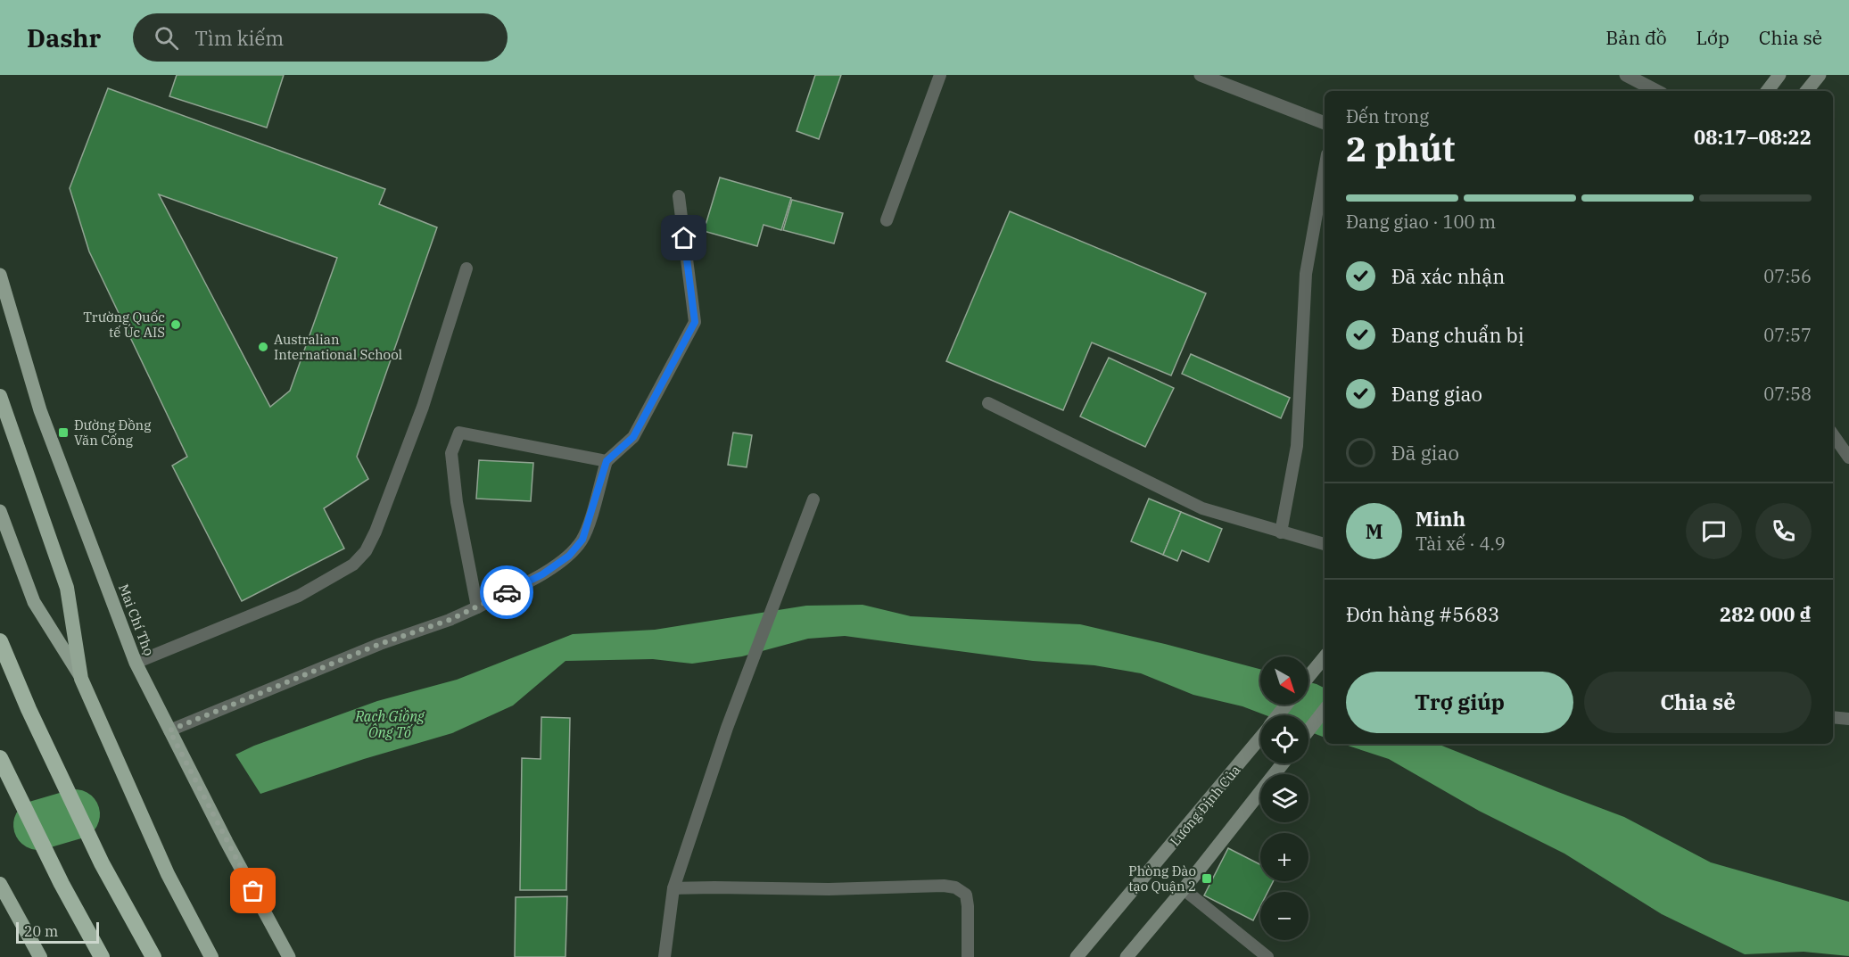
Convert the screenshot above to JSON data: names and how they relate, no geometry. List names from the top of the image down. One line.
{"streets":{"main road":["Mai Chí Thọ","Lương Định Của"]},"water":["Rạch Giồng Ông Tố"],"places":{"other":["Trường Quốc tế Úc AIS","Australian International School"],"transit":["Đường Đồng Văn Cống","Phòng Đào tạo Quận 2"]},"scale_bar":"20 m","north":"bottom right","page":{"header":"Dashr","search":"Tìm kiếm","nav":["Bản đồ","Lớp","Chia sẻ"],"heading":["2 phút","Đến trong","08:17–08:22"],"panel":["Minh","Tài xế · 4.9","Đơn hàng #5683","282 000 ₫"],"bar":"Đang giao · 100 m","list":[["Đã xác nhận","07:56"],["Đang chuẩn bị","07:57"],["Đang giao","07:58"],"Đã giao"],"round":"M","map_buttons":["+","−"],"buttons":["Trợ giúp","Chia sẻ"],"scale":"20 m"}}
